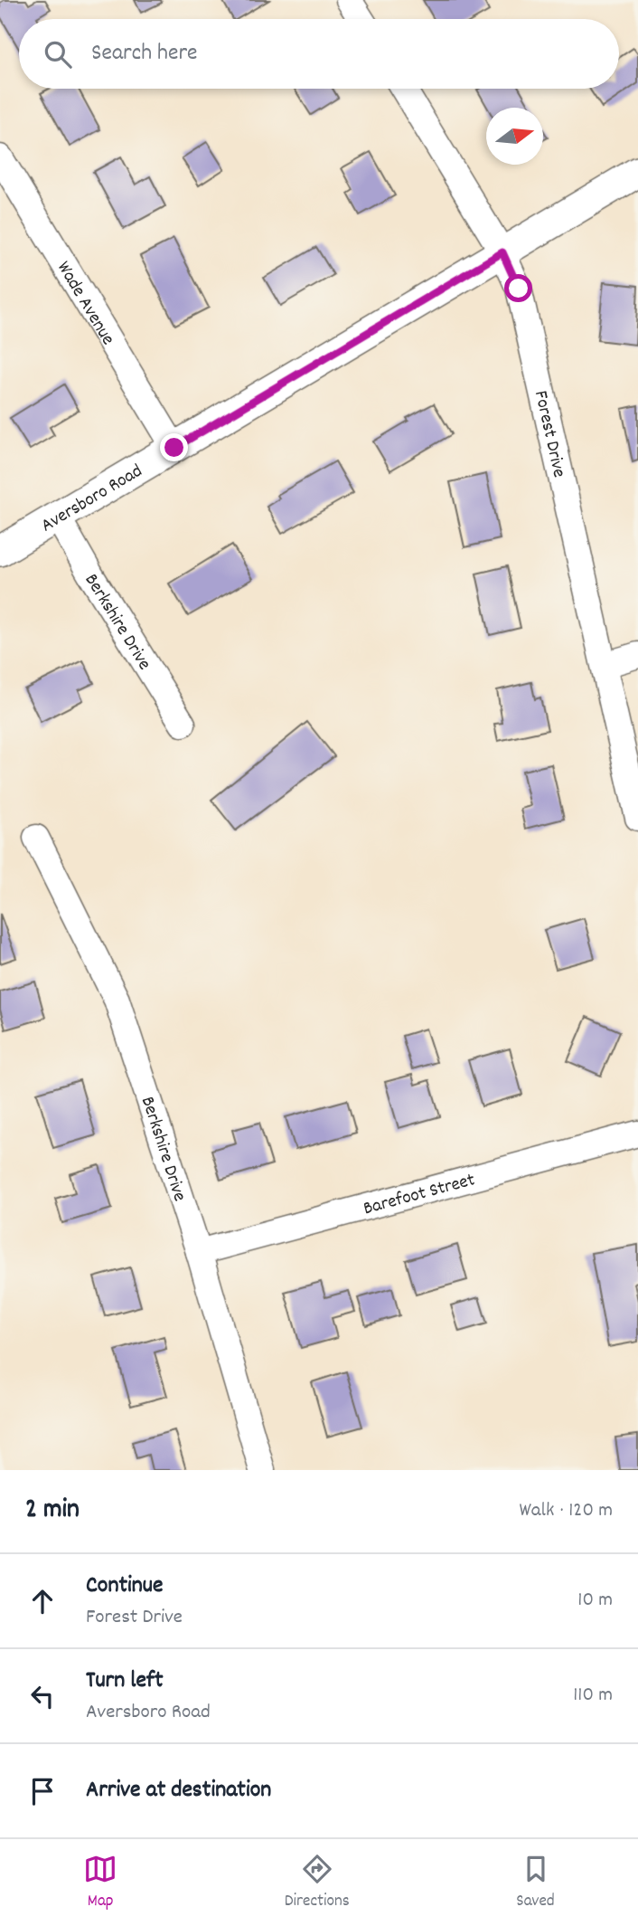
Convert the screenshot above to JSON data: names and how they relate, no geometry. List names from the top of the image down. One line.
{"streets":{"street":["Wade Avenue","Forest Drive","Aversboro Road","Berkshire Drive","Barefoot Street"]},"crossings":[["Wade Avenue","Aversboro Road"],["Forest Drive","Aversboro Road"],["Aversboro Road","Berkshire Drive"],["Berkshire Drive","Barefoot Street"]],"north":"right","page":{"search":"Search here","heading":["2 min","Walk · 120 m"],"list":[["Continue","Forest Drive","10 m"],["Turn left","Aversboro Road","110 m"],"Arrive at destination"],"nav":["Map","Directions","Saved"]}}
